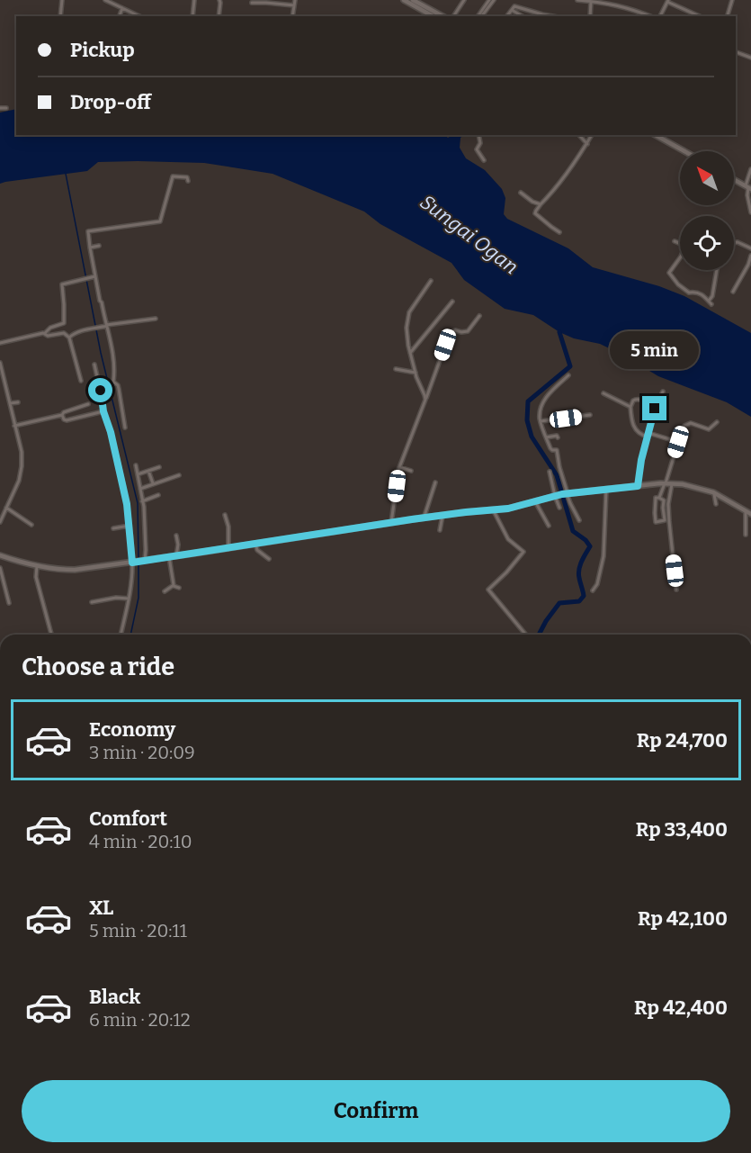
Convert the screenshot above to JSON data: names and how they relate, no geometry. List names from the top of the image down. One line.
{"water":["Sungai Ogan"],"north":"top left","page":{"banner":["Pickup","Drop-off"],"bubble":"5 min","heading":"Choose a ride","list":[{"name":"Economy","note":"3 min · 20:09","value":"Rp 24,700"},{"name":"Comfort","note":"4 min · 20:10","value":"Rp 33,400"},{"name":"XL","note":"5 min · 20:11","value":"Rp 42,100"},{"name":"Black","note":"6 min · 20:12","value":"Rp 42,400"}],"buttons":"Confirm"}}
